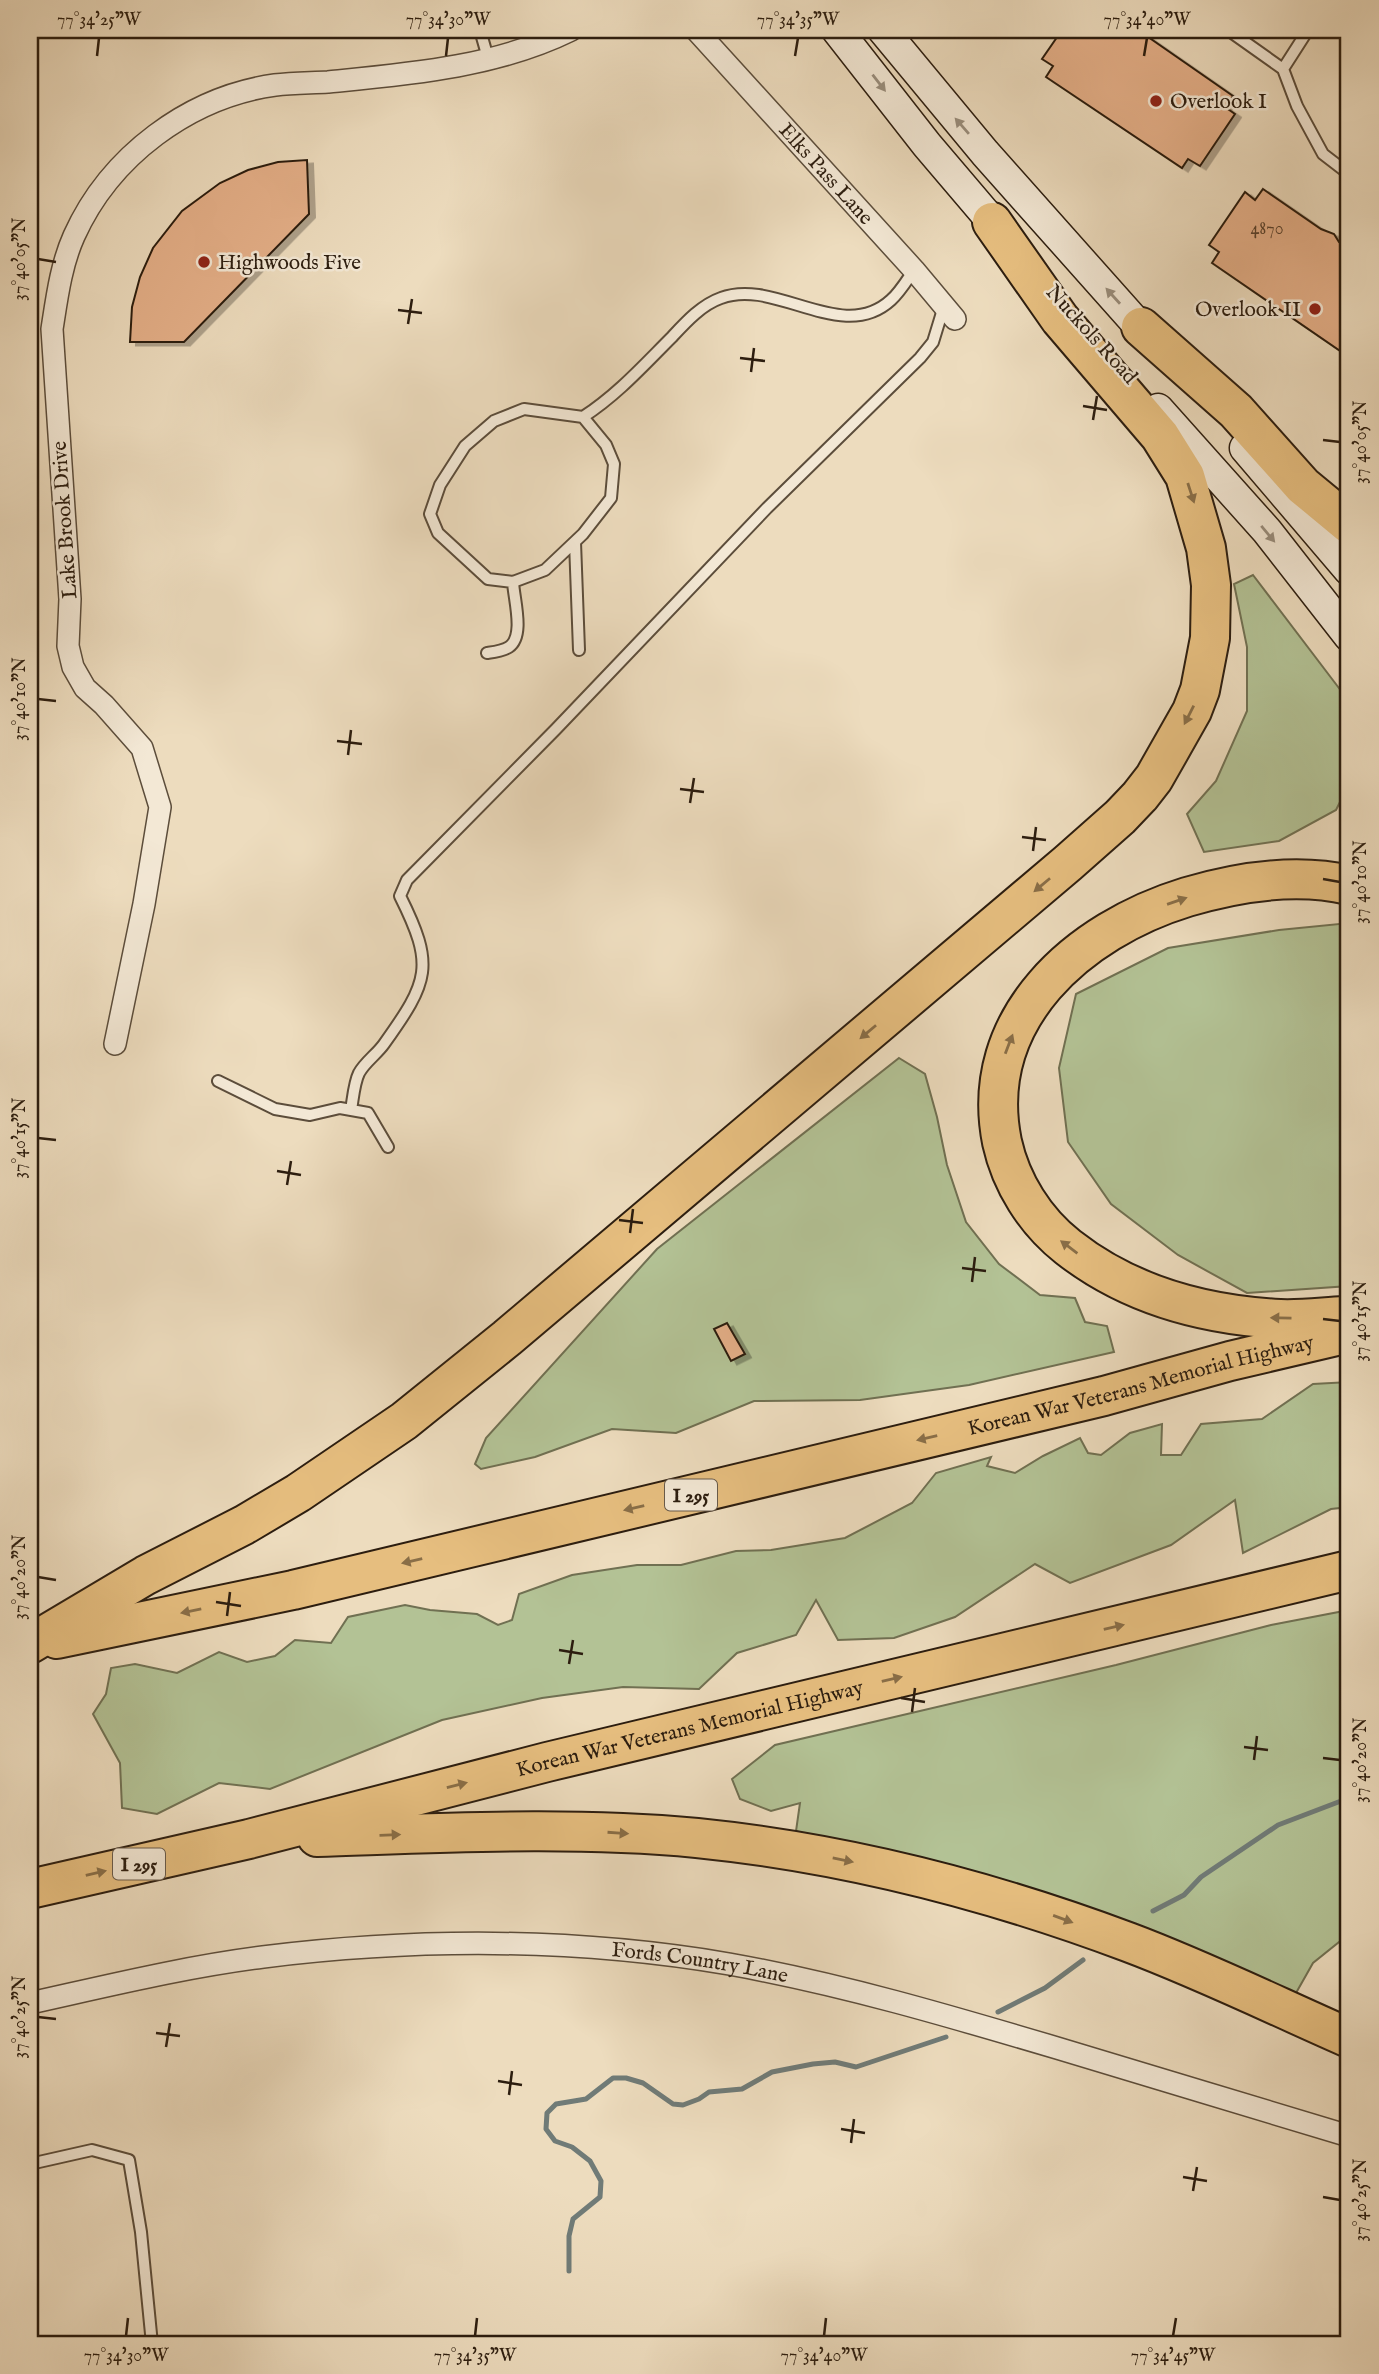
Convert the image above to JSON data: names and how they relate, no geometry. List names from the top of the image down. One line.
{"streets":{"highway":["Korean War Veterans Memorial Highway","I 295"],"main road":["Nuckols Road"],"street":["Elks Pass Lane","Lake Brook Drive","Fords Country Lane"]},"places":["Overlook I","Highwoods Five","Overlook II"],"house_numbers":["4870"],"coordinates":["77°34'25\"W","77°34'30\"W","77°34'35\"W","77°34'40\"W","37°40'05\"N","37°40'10\"N","37°40'15\"N","37°40'20\"N","37°40'25\"N","77°34'45\"W"]}
